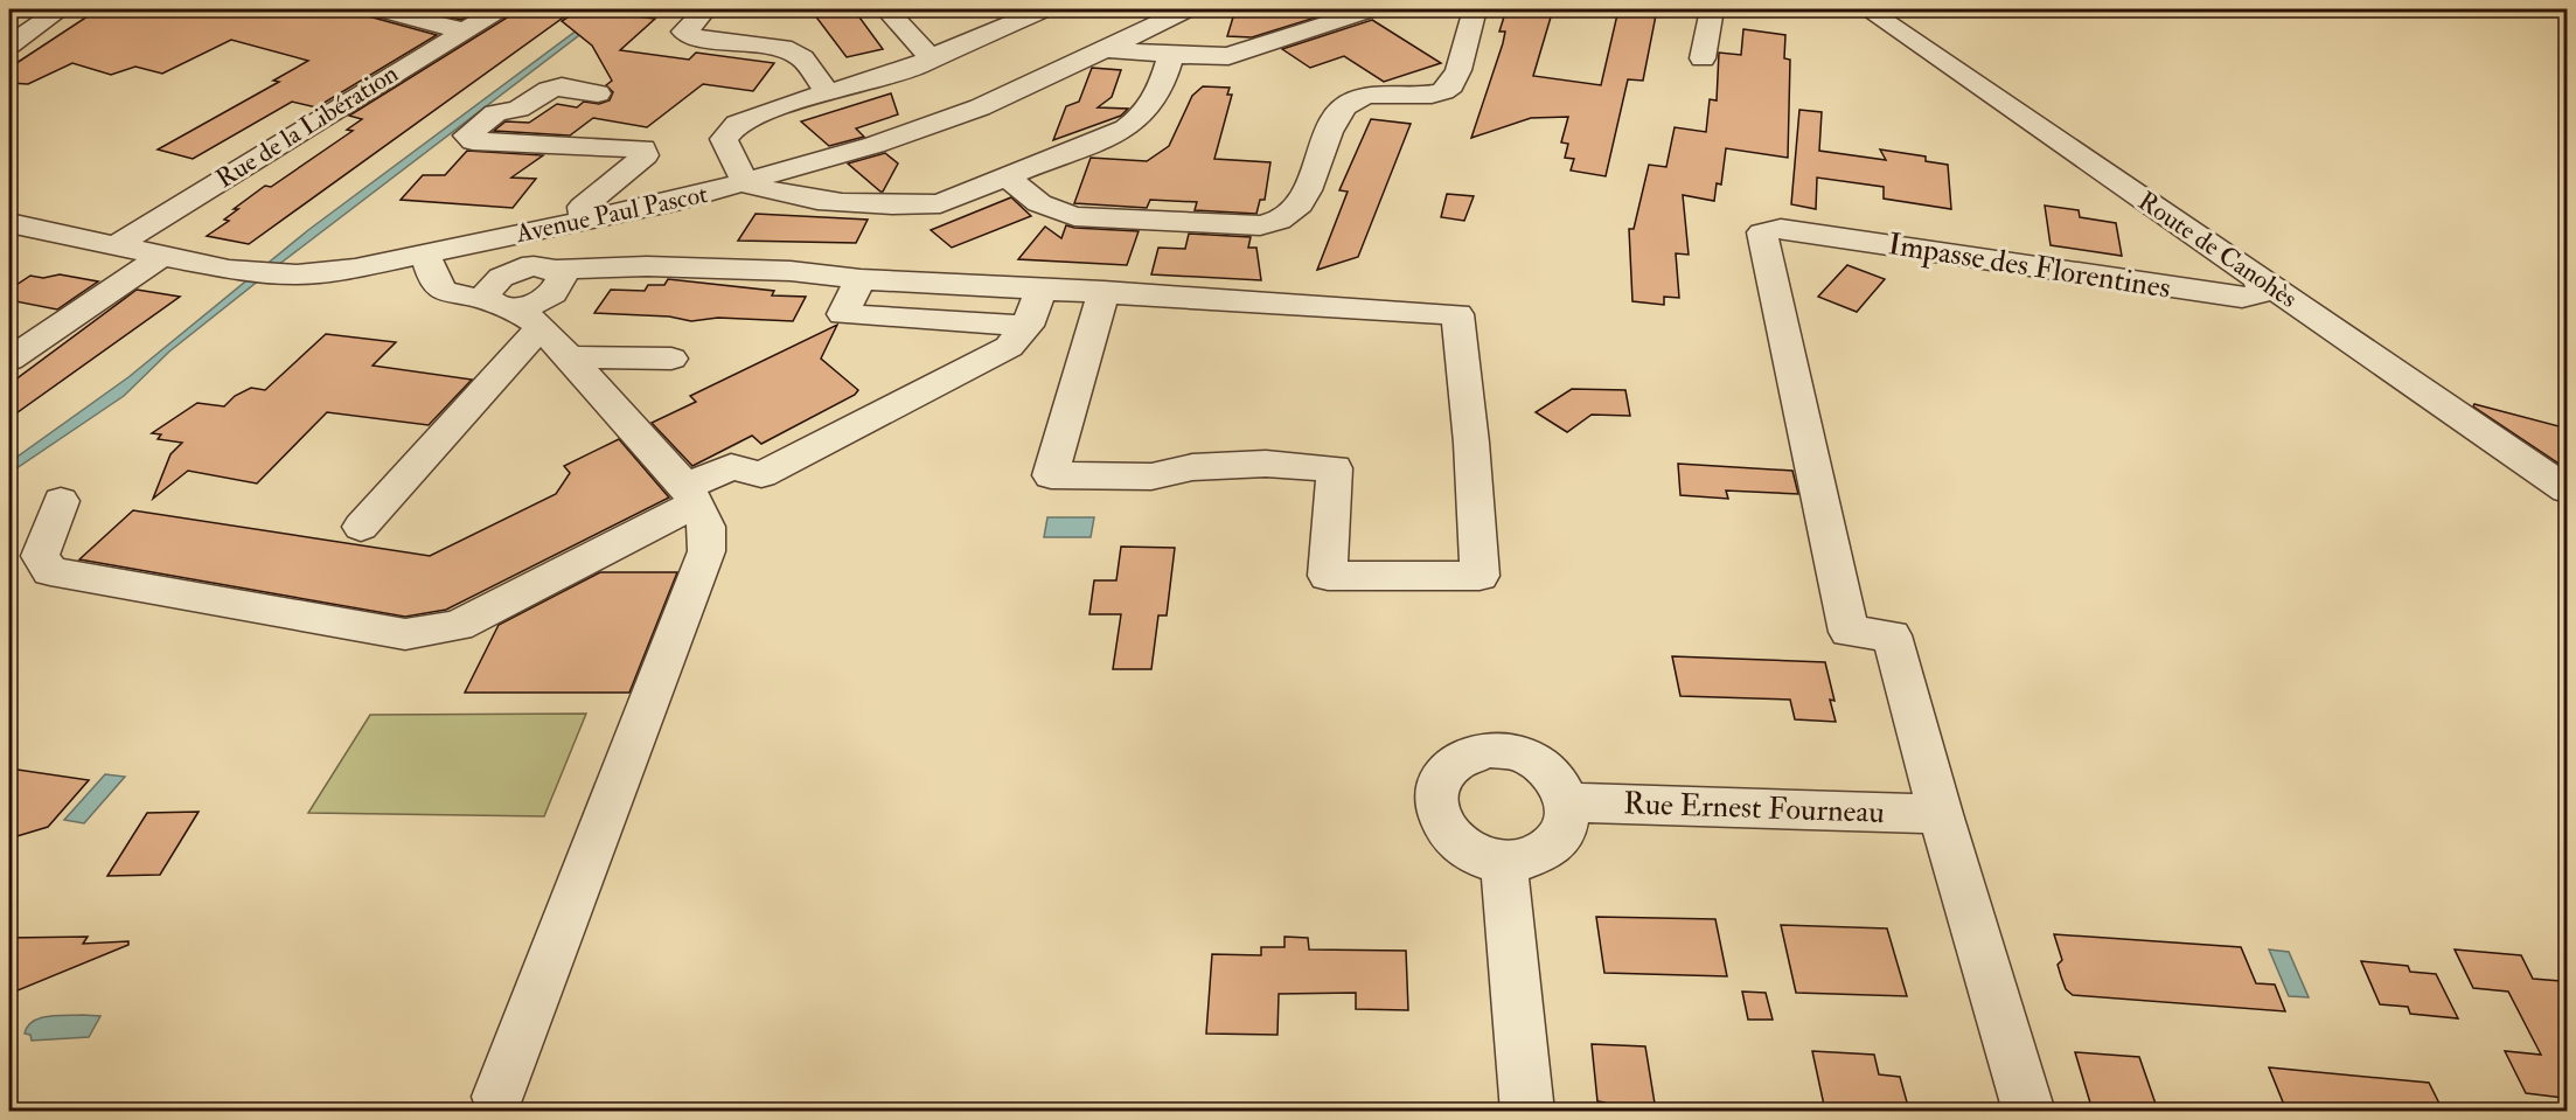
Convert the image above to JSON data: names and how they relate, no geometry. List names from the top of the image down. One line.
{"streets":{"street":["Rue de la Libération","Avenue Paul Pascot","Route de Canohès","Impasse des Florentines","Rue Ernest Fourneau"]},"crossings":[["Rue de la Libération","Avenue Paul Pascot"],["Route de Canohès","Impasse des Florentines"],["Impasse des Florentines","Rue Ernest Fourneau"]]}
